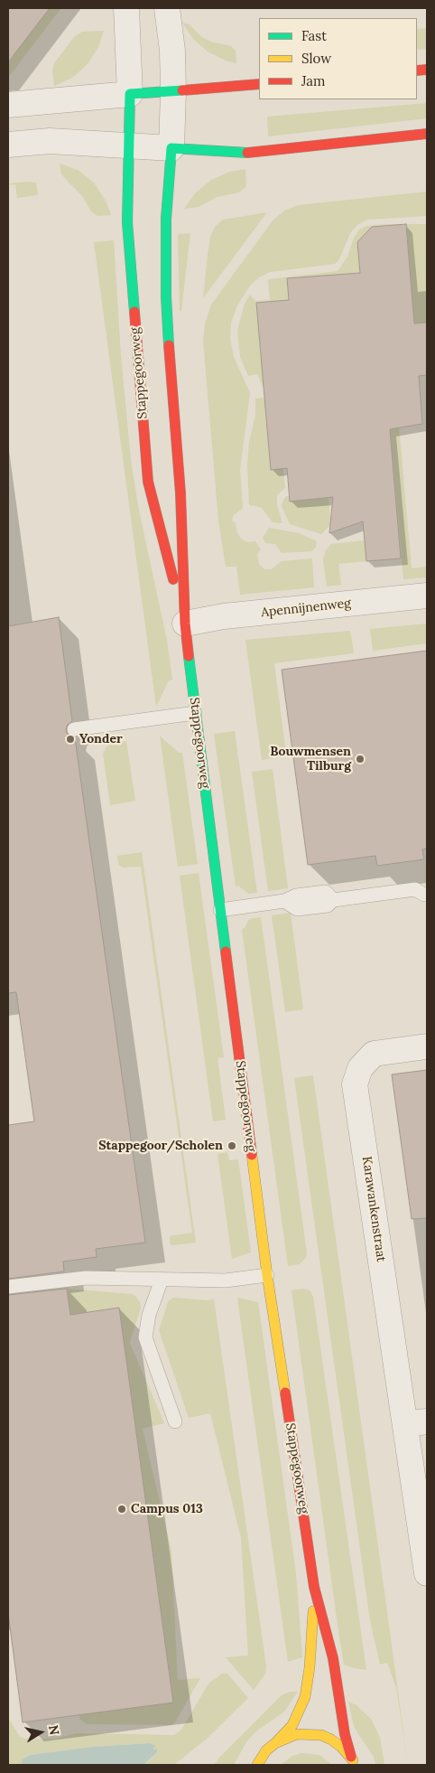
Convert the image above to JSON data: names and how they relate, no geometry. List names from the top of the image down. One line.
{"streets":{"street":["Stappegoorweg","Apennijnenweg","Karawankenstraat"]},"crossings":[["Stappegoorweg","Apennijnenweg"]],"places":["Yonder","Bouwmensen Tilburg","Stappegoor/Scholen","Campus 013"],"legend":["Fast","Slow","Jam"],"north":"right"}
